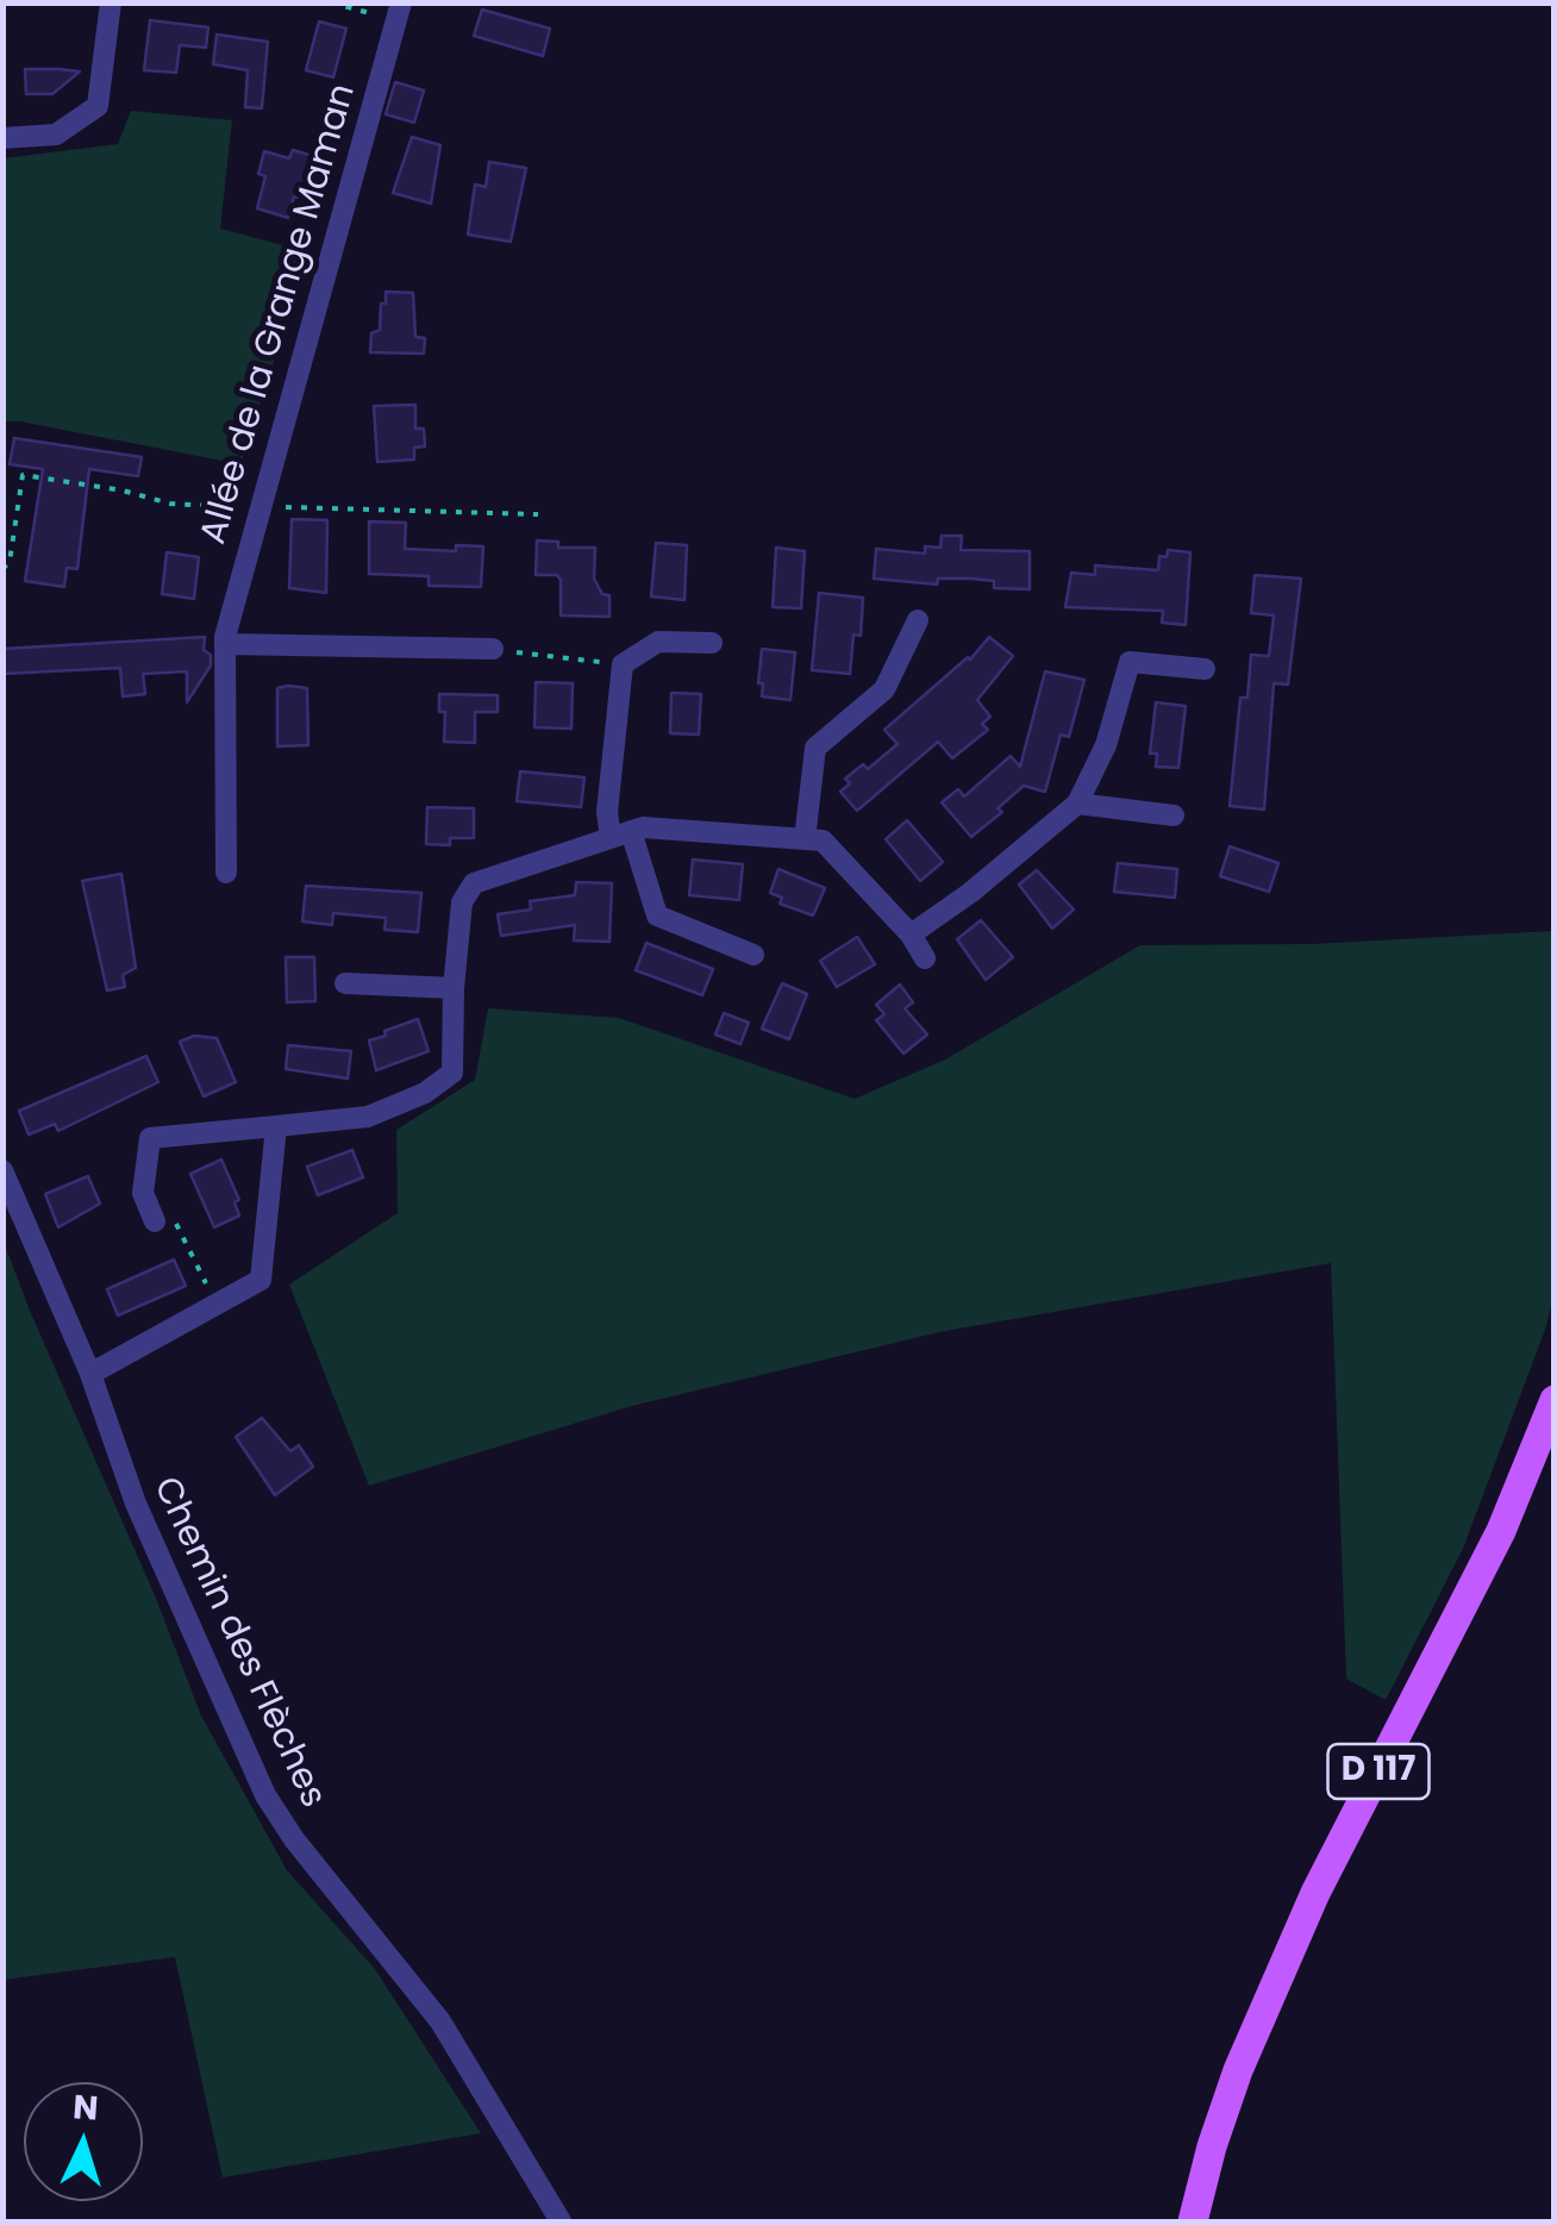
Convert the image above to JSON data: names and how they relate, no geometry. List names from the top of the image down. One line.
{"streets":{"main road":["D 117"],"street":["Allée de la Grange Maman","Chemin des Flèches"]},"north":"top"}
